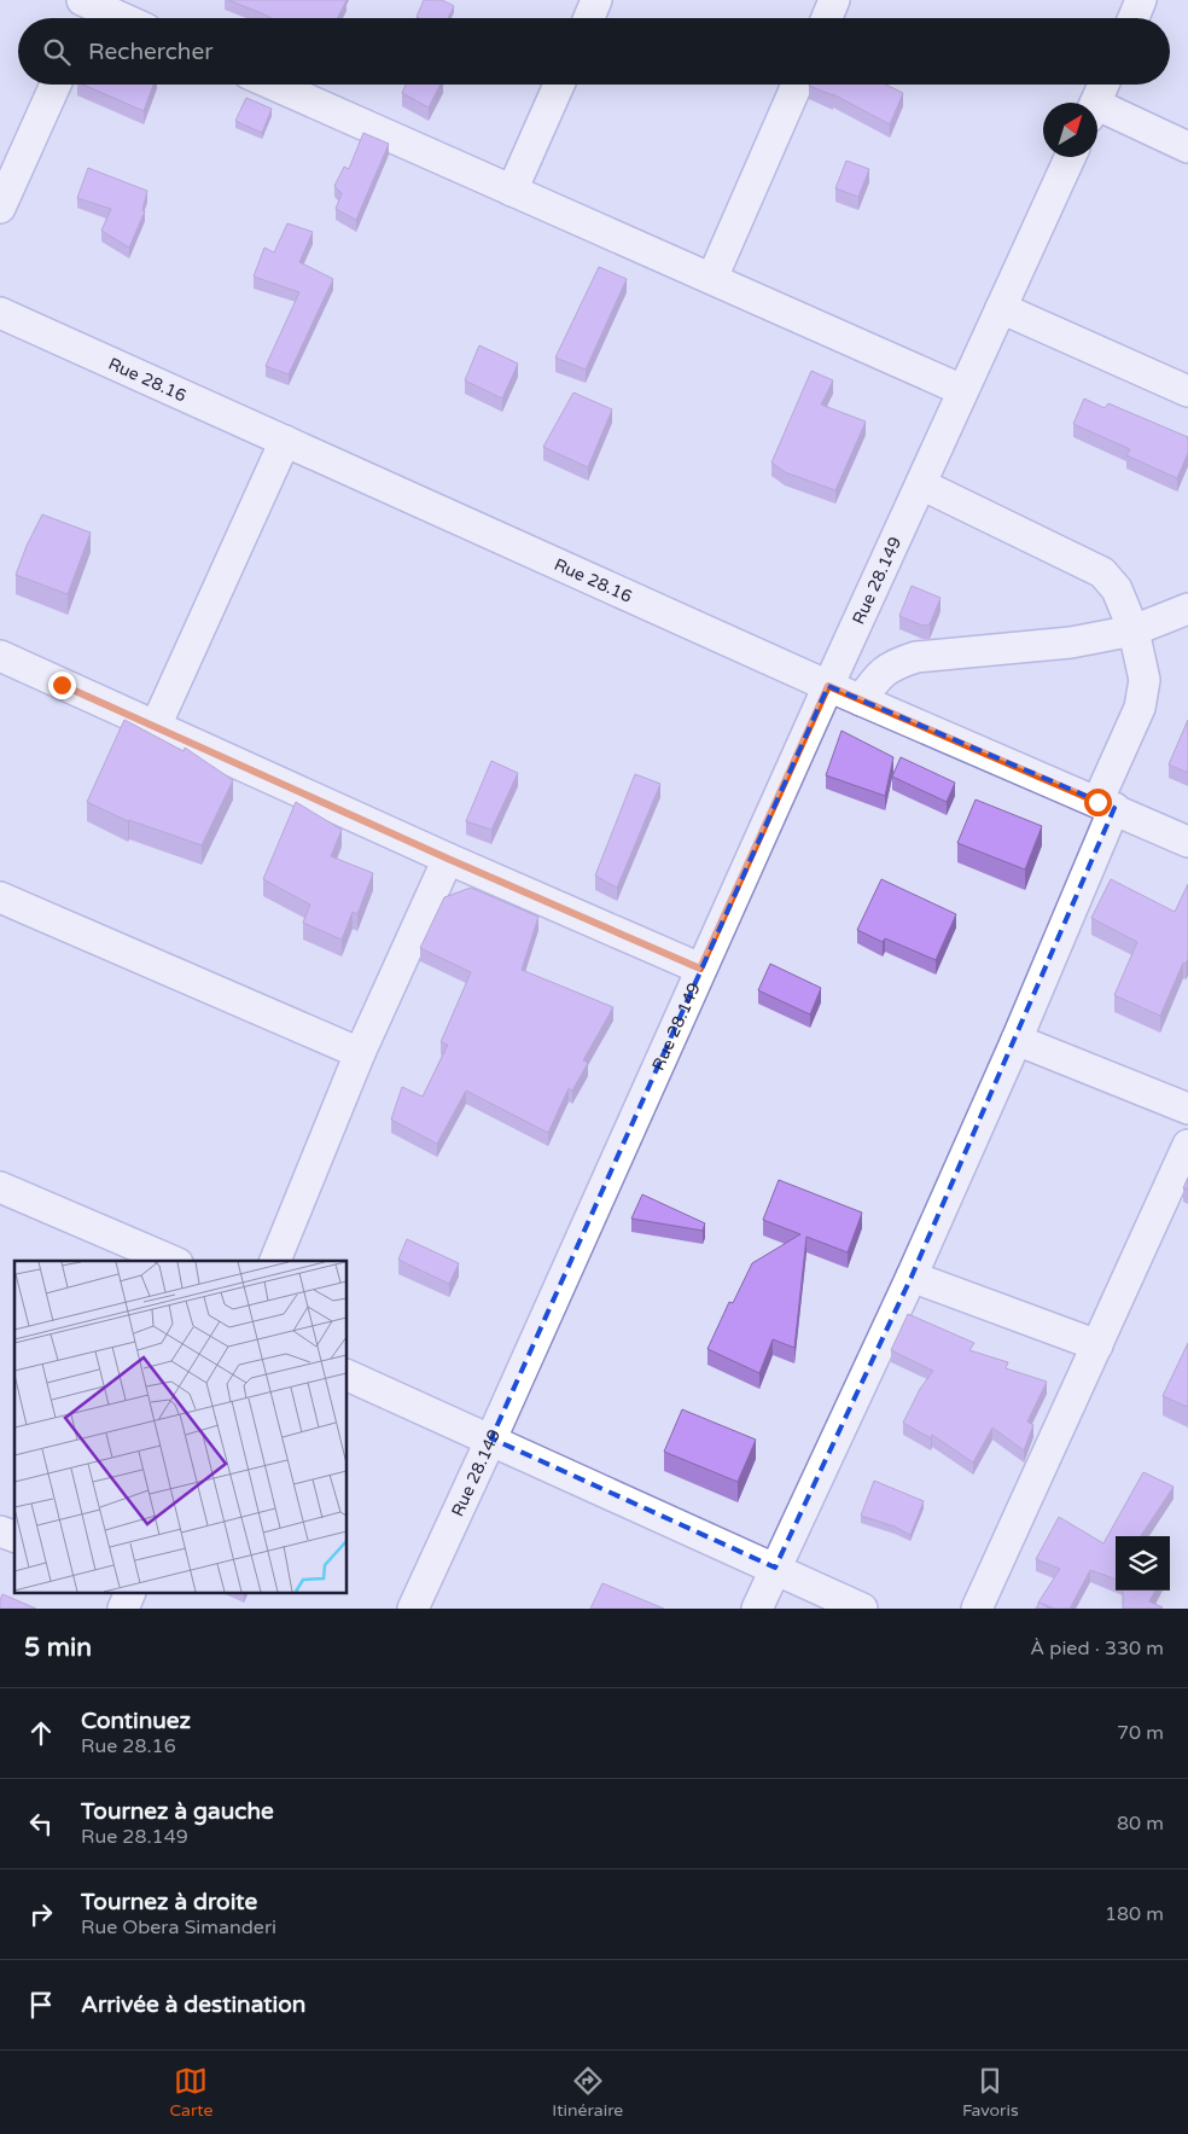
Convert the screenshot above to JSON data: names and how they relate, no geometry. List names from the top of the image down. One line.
{"streets":{"street":["Rue 28.16","Rue 28.149"]},"crossings":[["Rue 28.16","Rue 28.149"]],"north":"top right","page":{"search":"Rechercher","heading":["5 min","À pied · 330 m"],"list":[["Continuez","Rue 28.16","70 m"],["Tournez à gauche","Rue 28.149","80 m"],["Tournez à droite","Rue Obera Simanderi","180 m"],"Arrivée à destination"],"nav":["Carte","Itinéraire","Favoris"]}}
